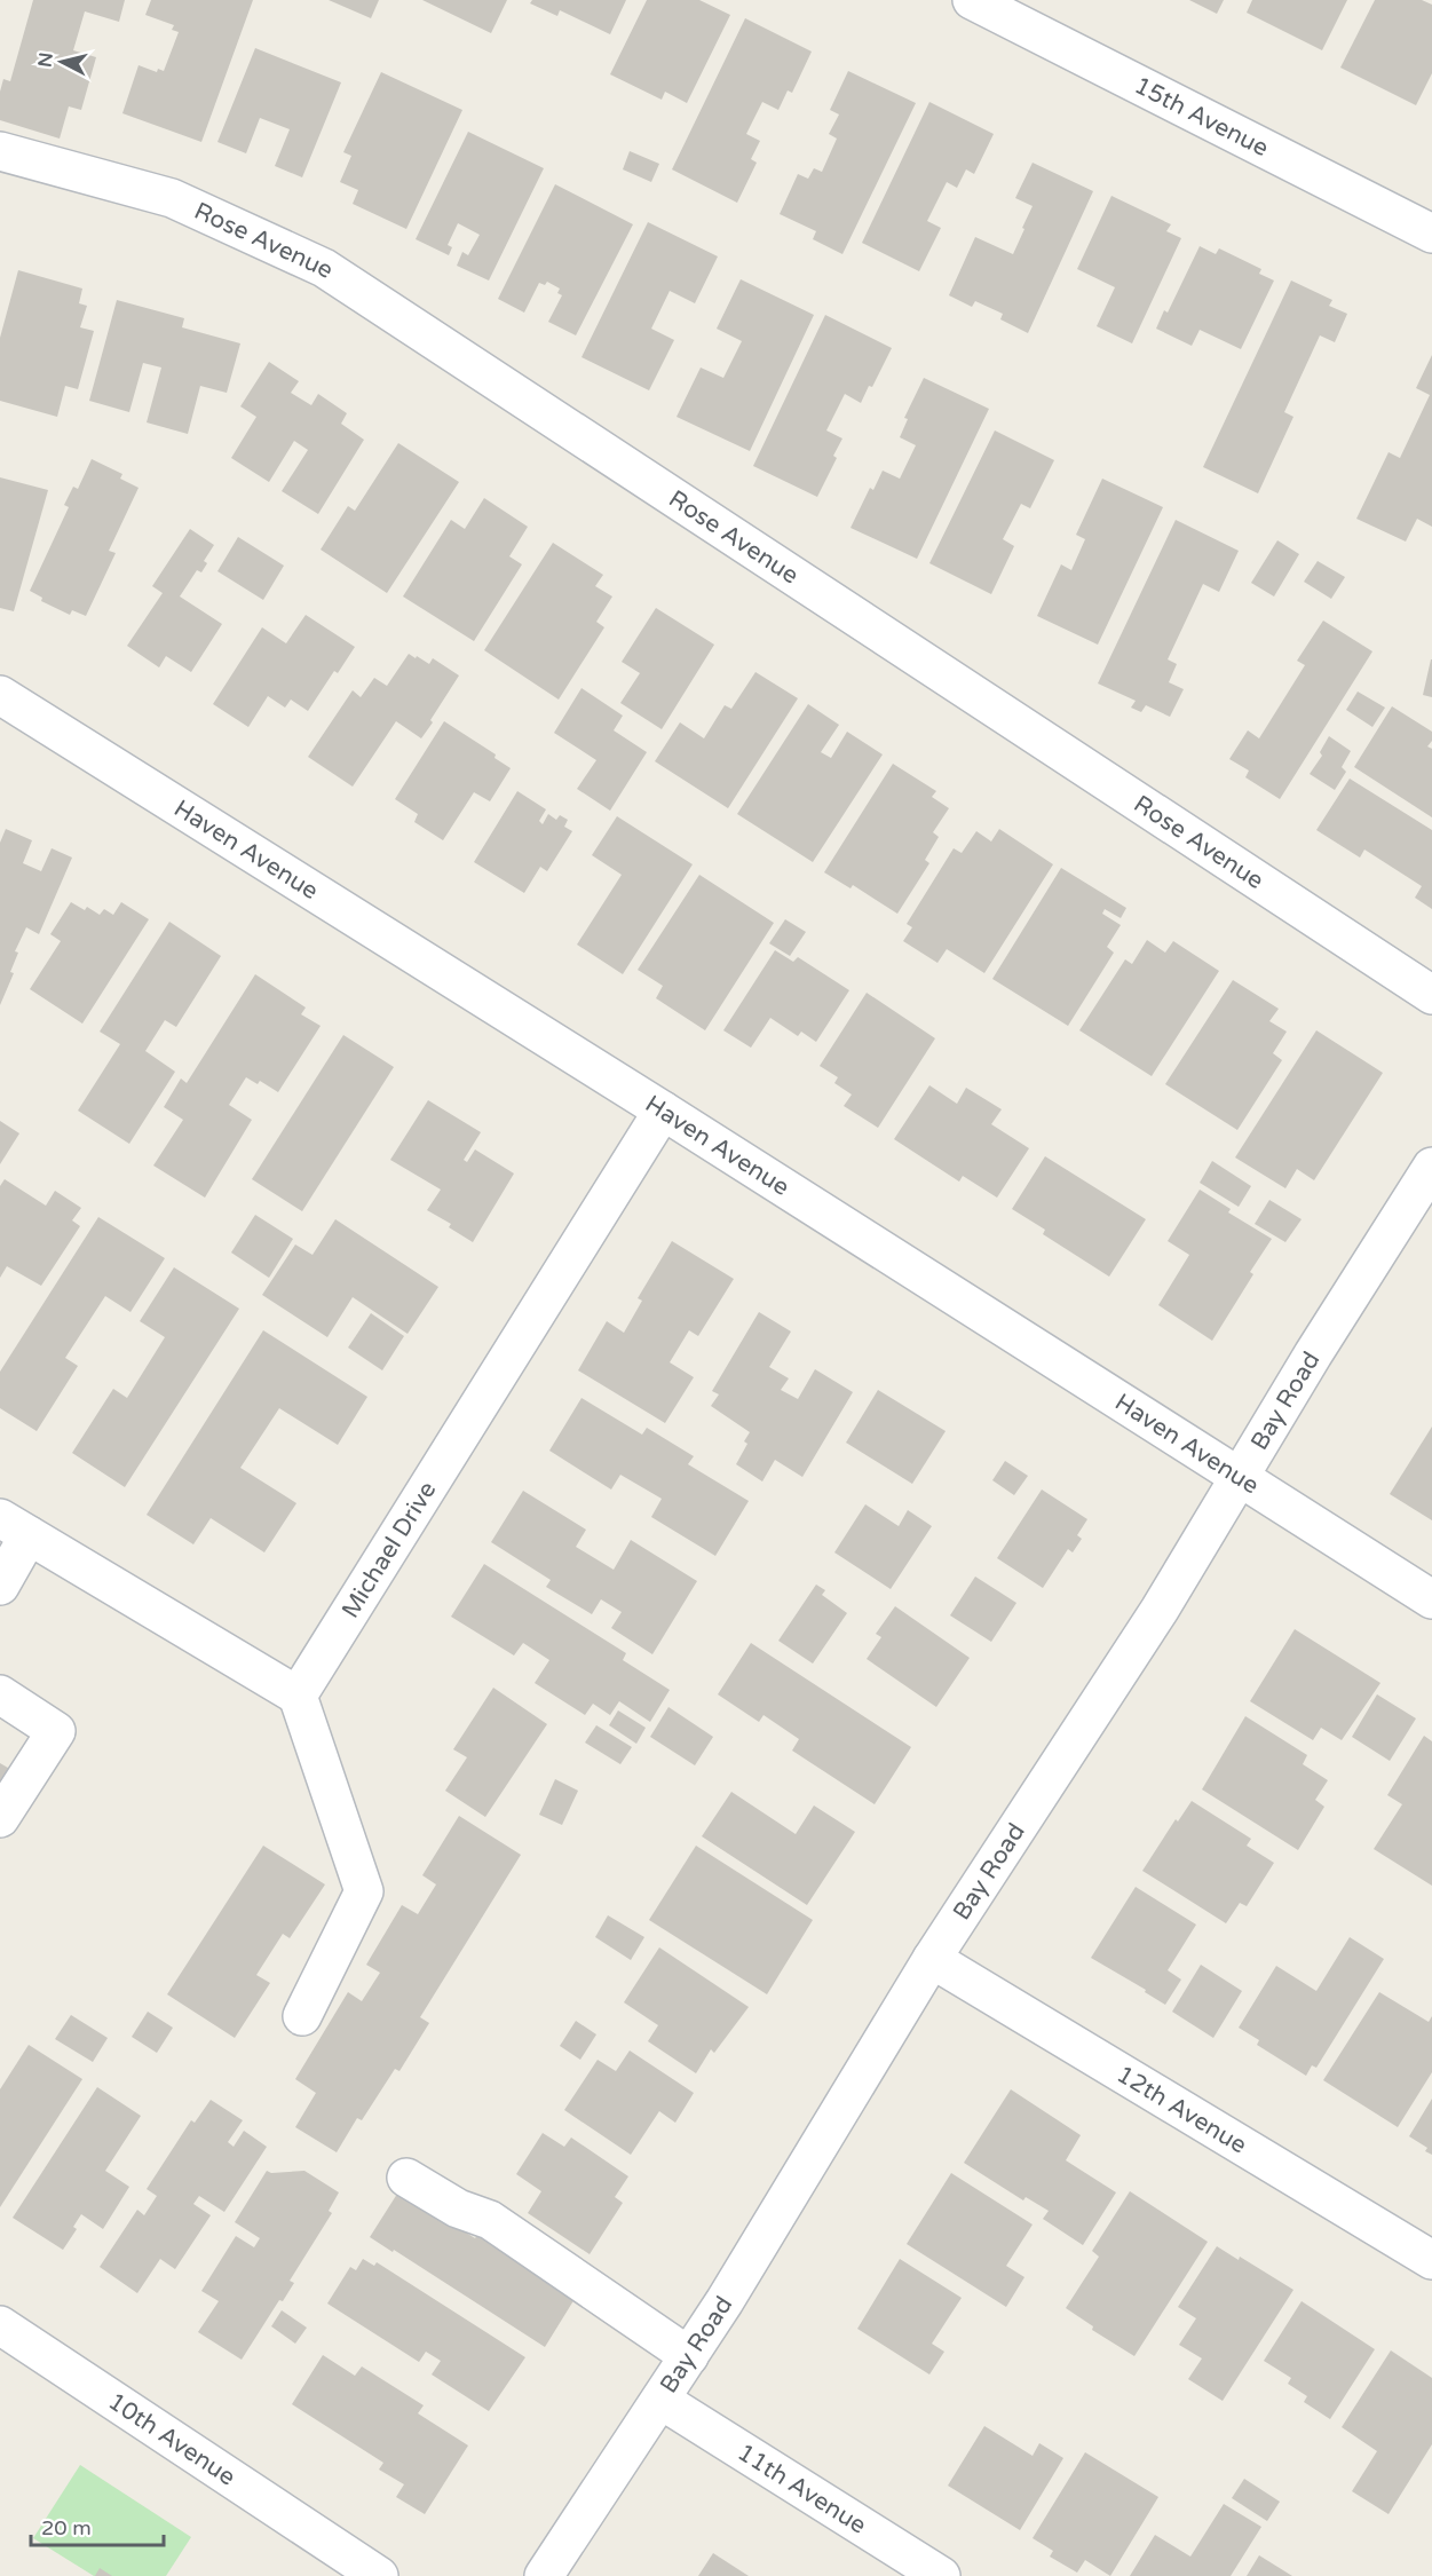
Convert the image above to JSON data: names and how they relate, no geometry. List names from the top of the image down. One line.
{"streets":{"street":["15th Avenue","Rose Avenue","Haven Avenue","Bay Road","Michael Drive","12th Avenue","10th Avenue","11th Avenue"]},"crossings":[["Haven Avenue","Bay Road"],["Haven Avenue","Michael Drive"],["Bay Road","12th Avenue"],["Bay Road","11th Avenue"]],"scale_bar":"20 m","north":"left"}
